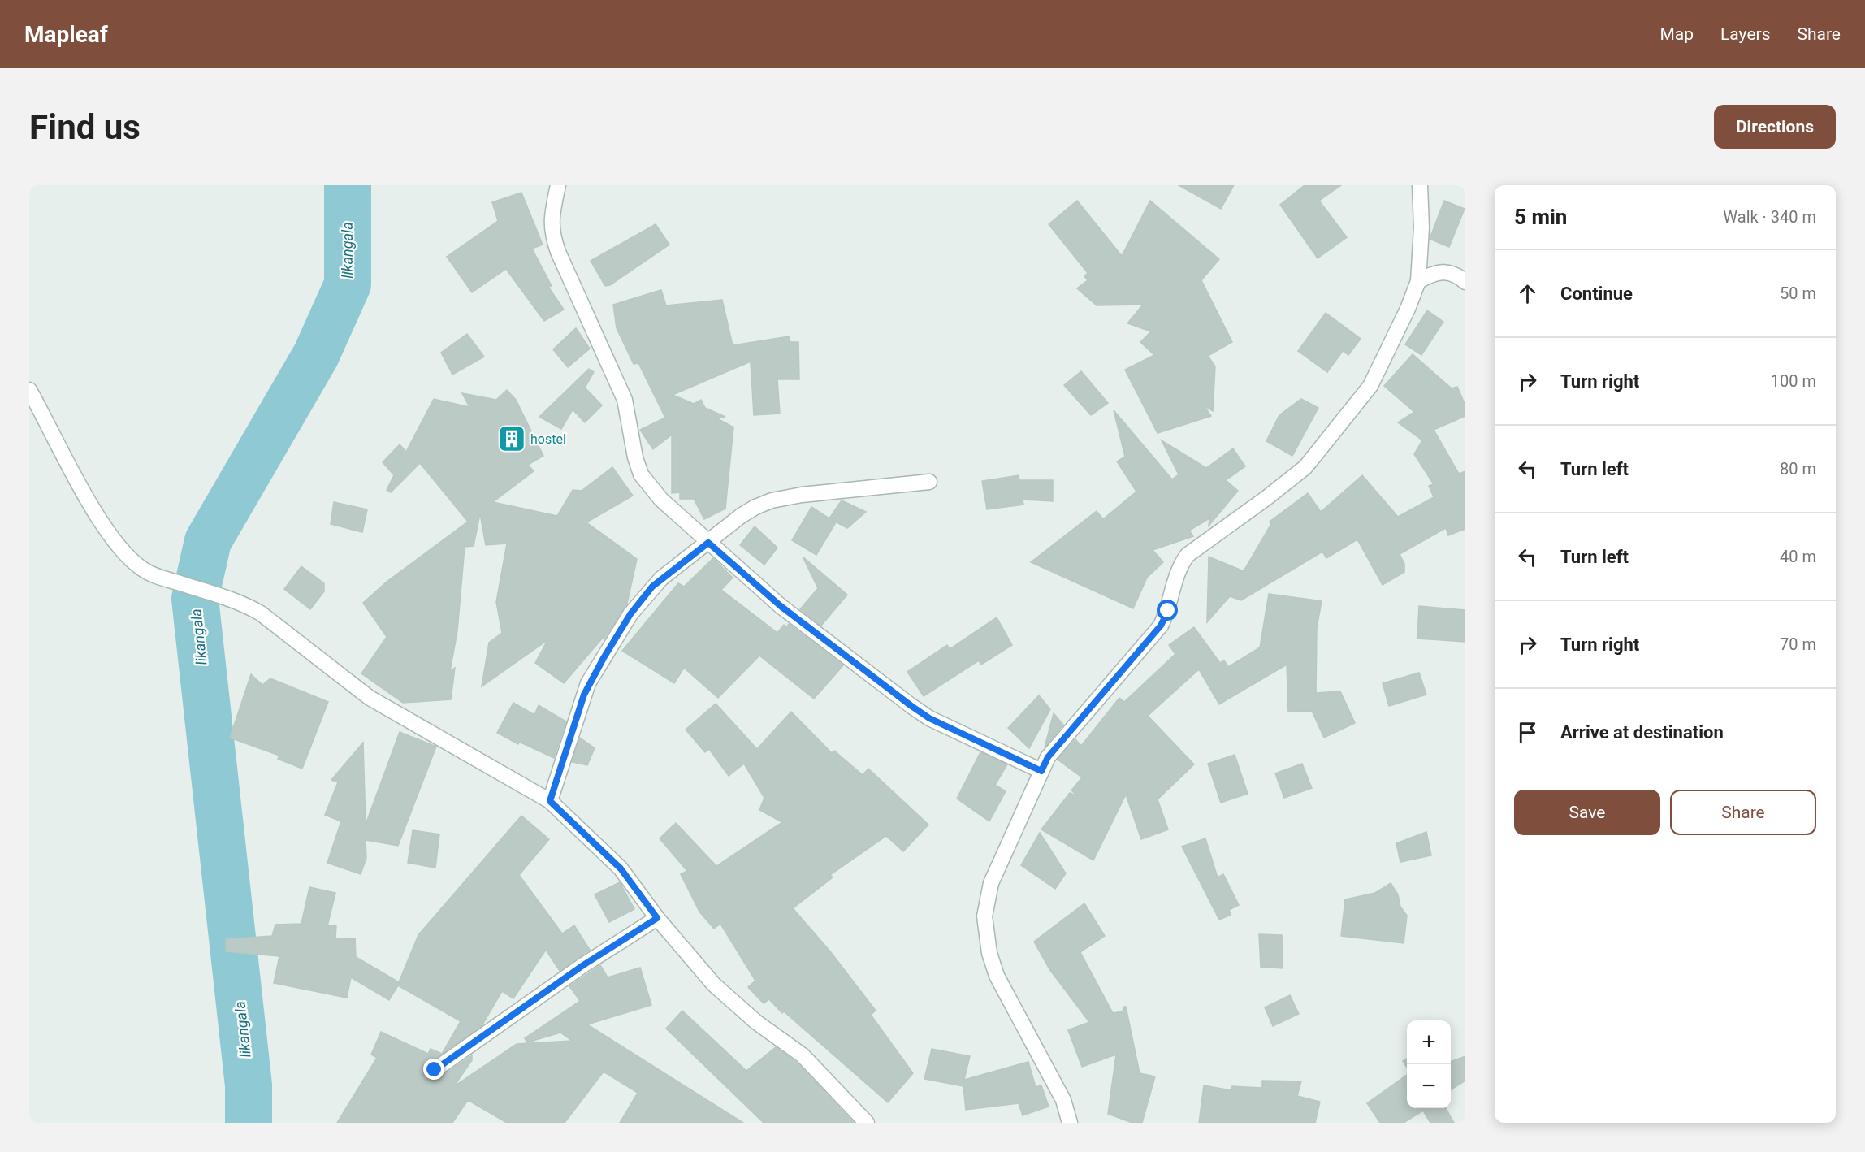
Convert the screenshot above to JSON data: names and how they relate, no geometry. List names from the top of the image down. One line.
{"water":["likangala"],"places":{"building":["hostel"]},"page":{"header":"Mapleaf","nav":["Map","Layers","Share"],"buttons":["Directions",["Save","Share"]],"title":"Find us","heading":["5 min","Walk · 340 m"],"list":[["Continue","50 m"],["Turn right","100 m"],["Turn left","80 m"],["Turn left","40 m"],["Turn right","70 m"],"Arrive at destination"],"map_buttons":["+","−"]}}
